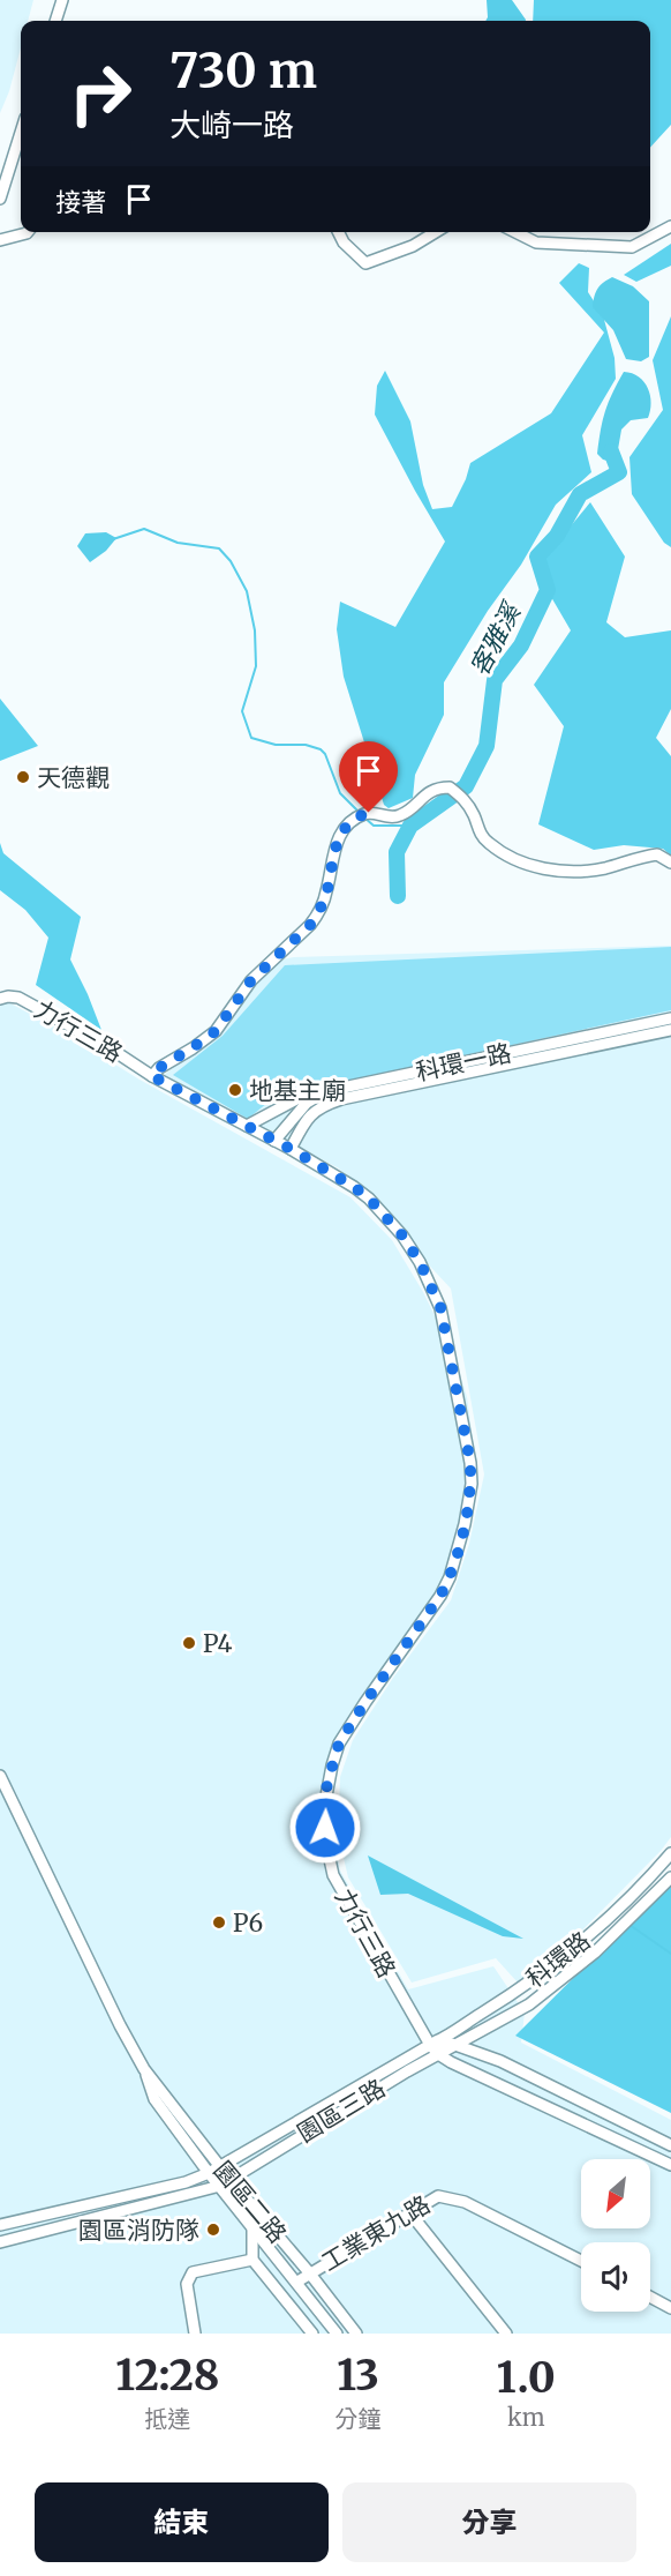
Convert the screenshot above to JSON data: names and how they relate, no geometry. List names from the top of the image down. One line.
{"streets":{"street":["力行三路","科環一路","科環路","園區三路","園區二路","工業東九路"]},"crossings":[["力行三路","科環一路"],["力行三路","科環路"],["力行三路","園區三路"],["科環路","園區三路"],["園區三路","園區二路"],["園區二路","工業東九路"]],"water":["客雅溪"],"places":["天德觀","地基主廟","P4","P6","園區消防隊"],"north":"bottom left","page":{"turn":["730 m","大崎一路"],"then":"接著","eta":["12:28","抵達","13","分鐘","1.0","km"],"buttons":["結束","分享"]}}
